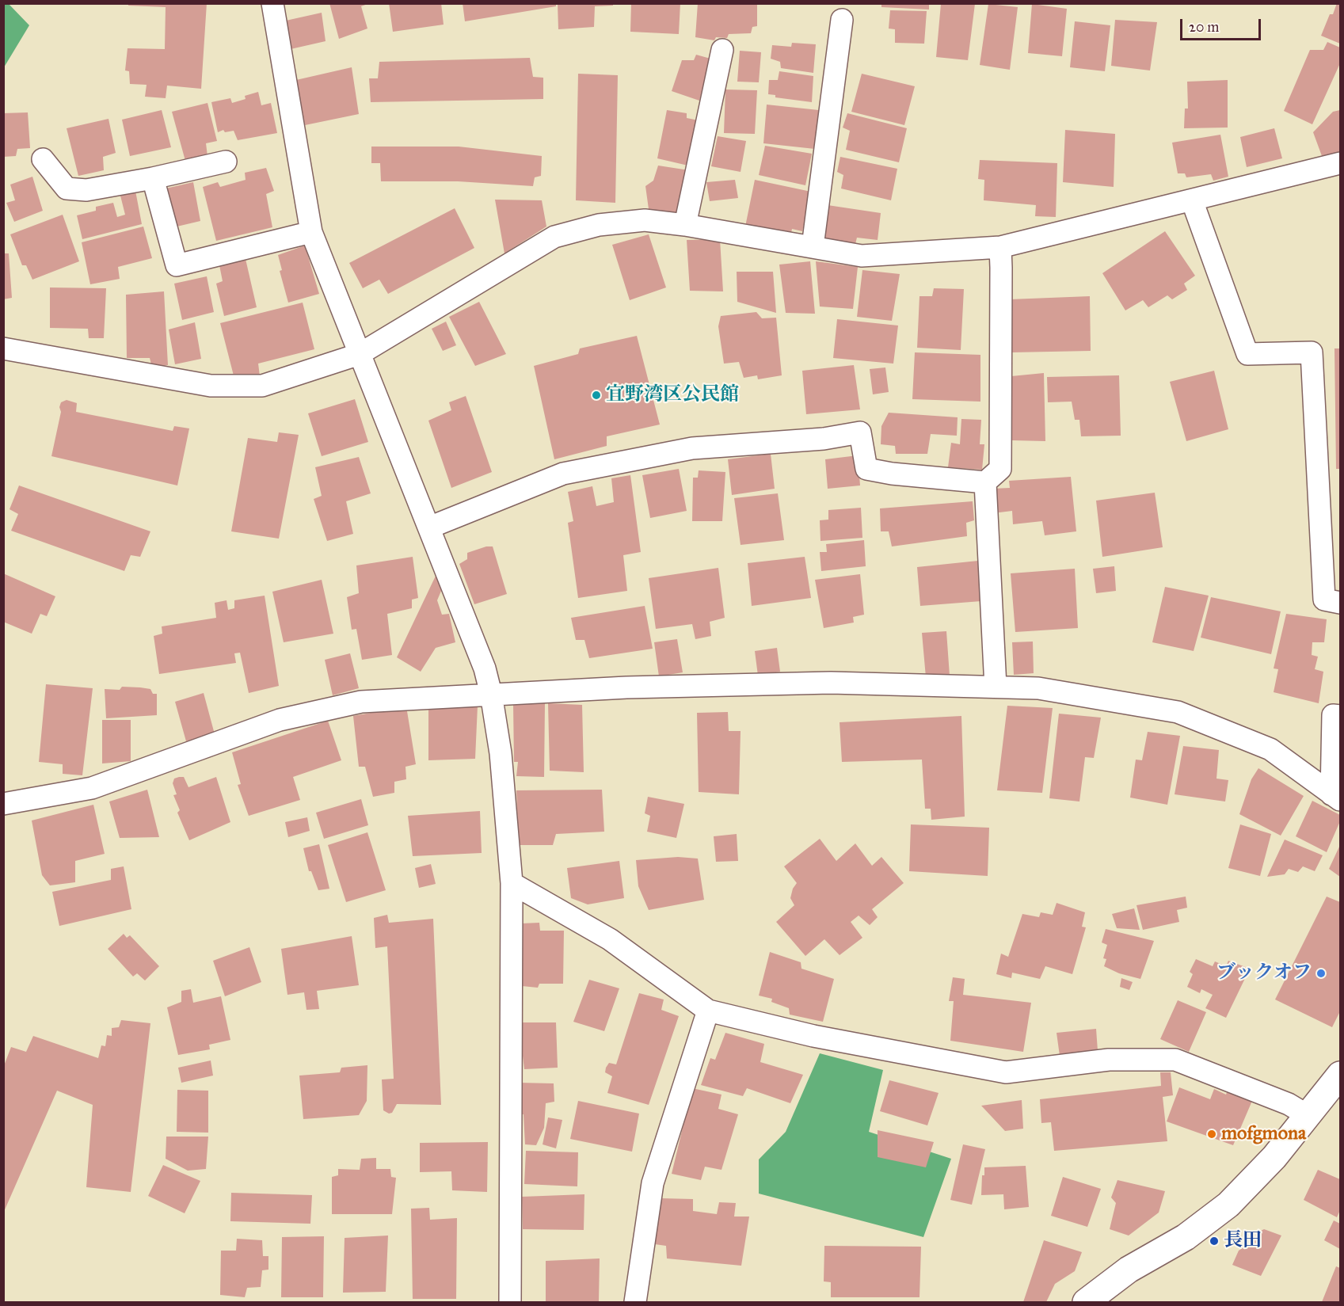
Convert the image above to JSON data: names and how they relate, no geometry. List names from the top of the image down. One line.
{"places":["宜野湾区公民館","ブックオフ","mofgmona","長田"],"scale_bar":"20 m"}
